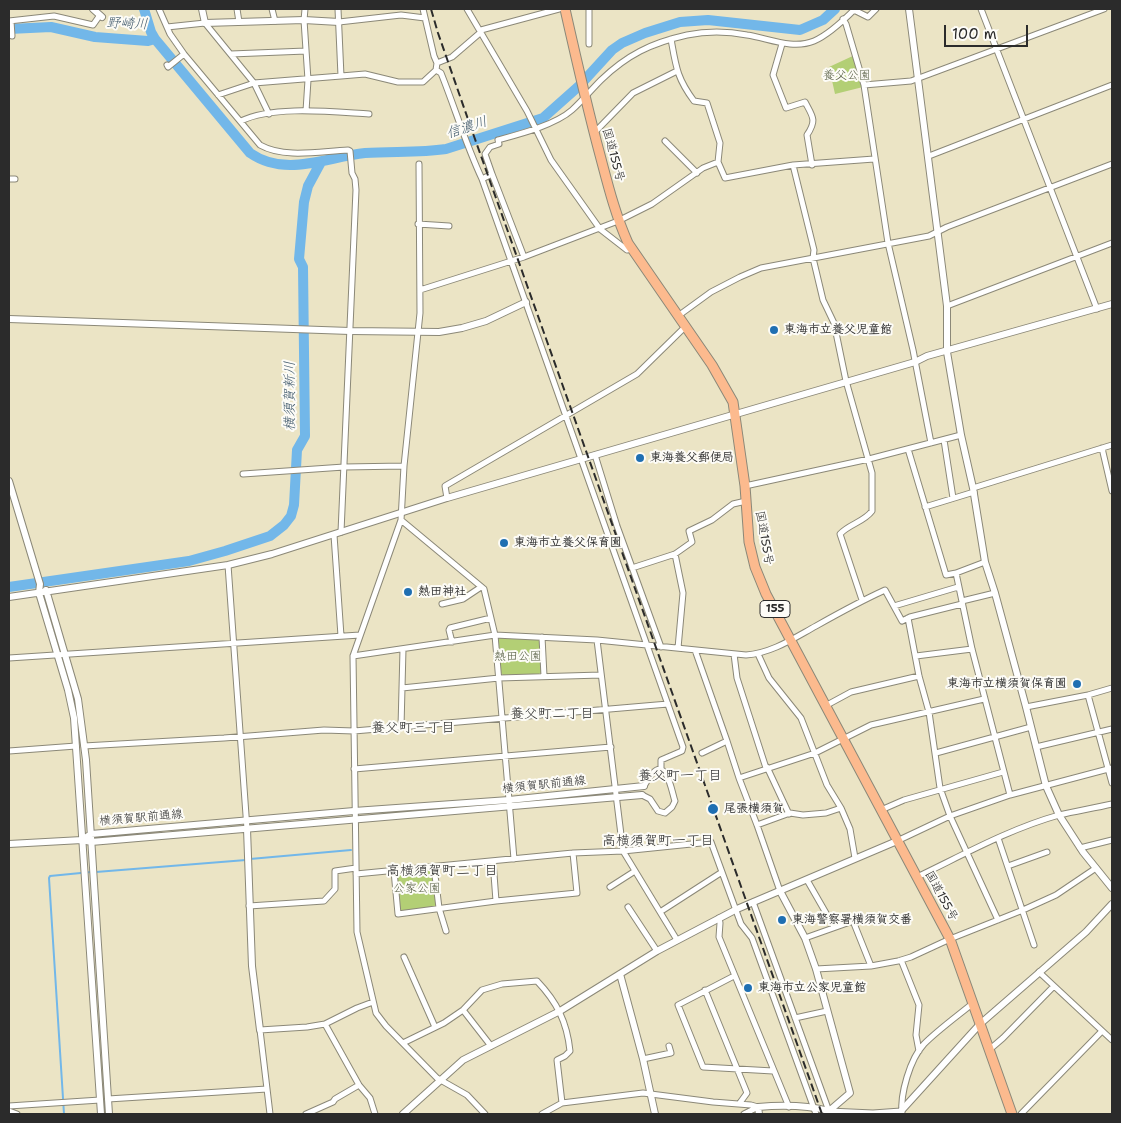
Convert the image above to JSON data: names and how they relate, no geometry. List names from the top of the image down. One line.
{"streets":{"highway":["国道155号","155"],"street":["横須賀駅前通線"]},"districts":["養父町二丁目","養父町三丁目","養父町一丁目","高横須賀町一丁目","高横須賀町二丁目"],"water":["野崎川","信濃川","横須賀新川"],"parks":["養父公園","熱田公園","公家公園"],"places":["東海市立養父児童館","東海養父郵便局","東海市立養父保育園","熱田神社","東海市立横須賀保育園","尾張横須賀","東海警察署横須賀交番","東海市立公家児童館"],"scale_bar":"100 m"}
